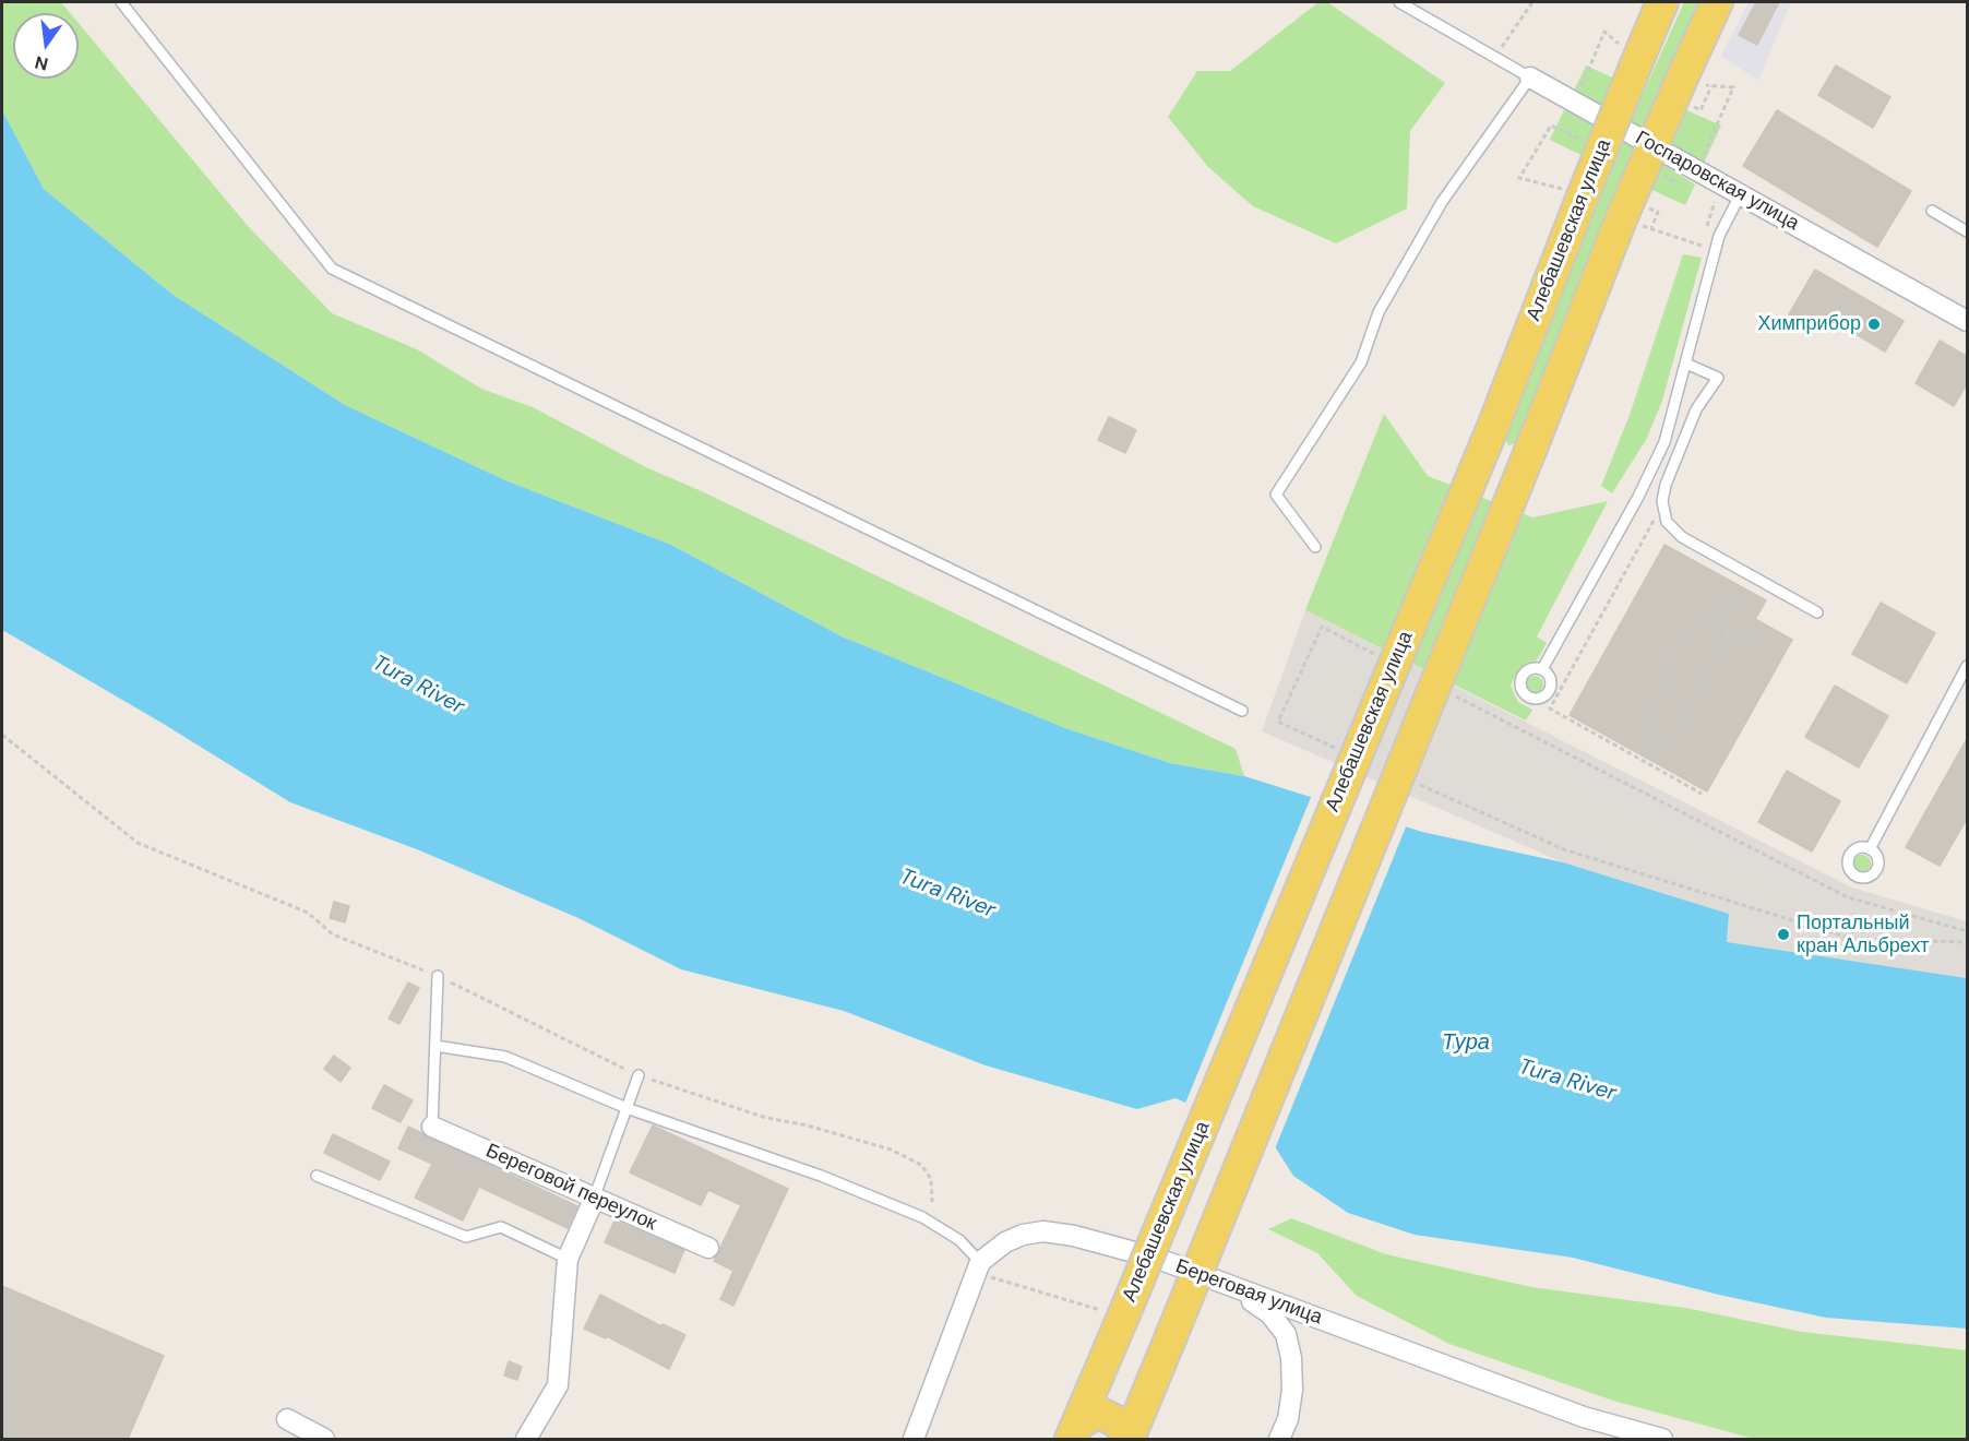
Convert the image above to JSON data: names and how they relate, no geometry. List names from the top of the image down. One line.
{"streets":{"main road":["Алебашевская улица"],"street":["Госпаровская улица","Береговой переулок","Береговая улица"]},"water":["Tura River","Тура"],"places":["Химприбор","Портальный кран Альбрехт"],"north":"bottom"}
